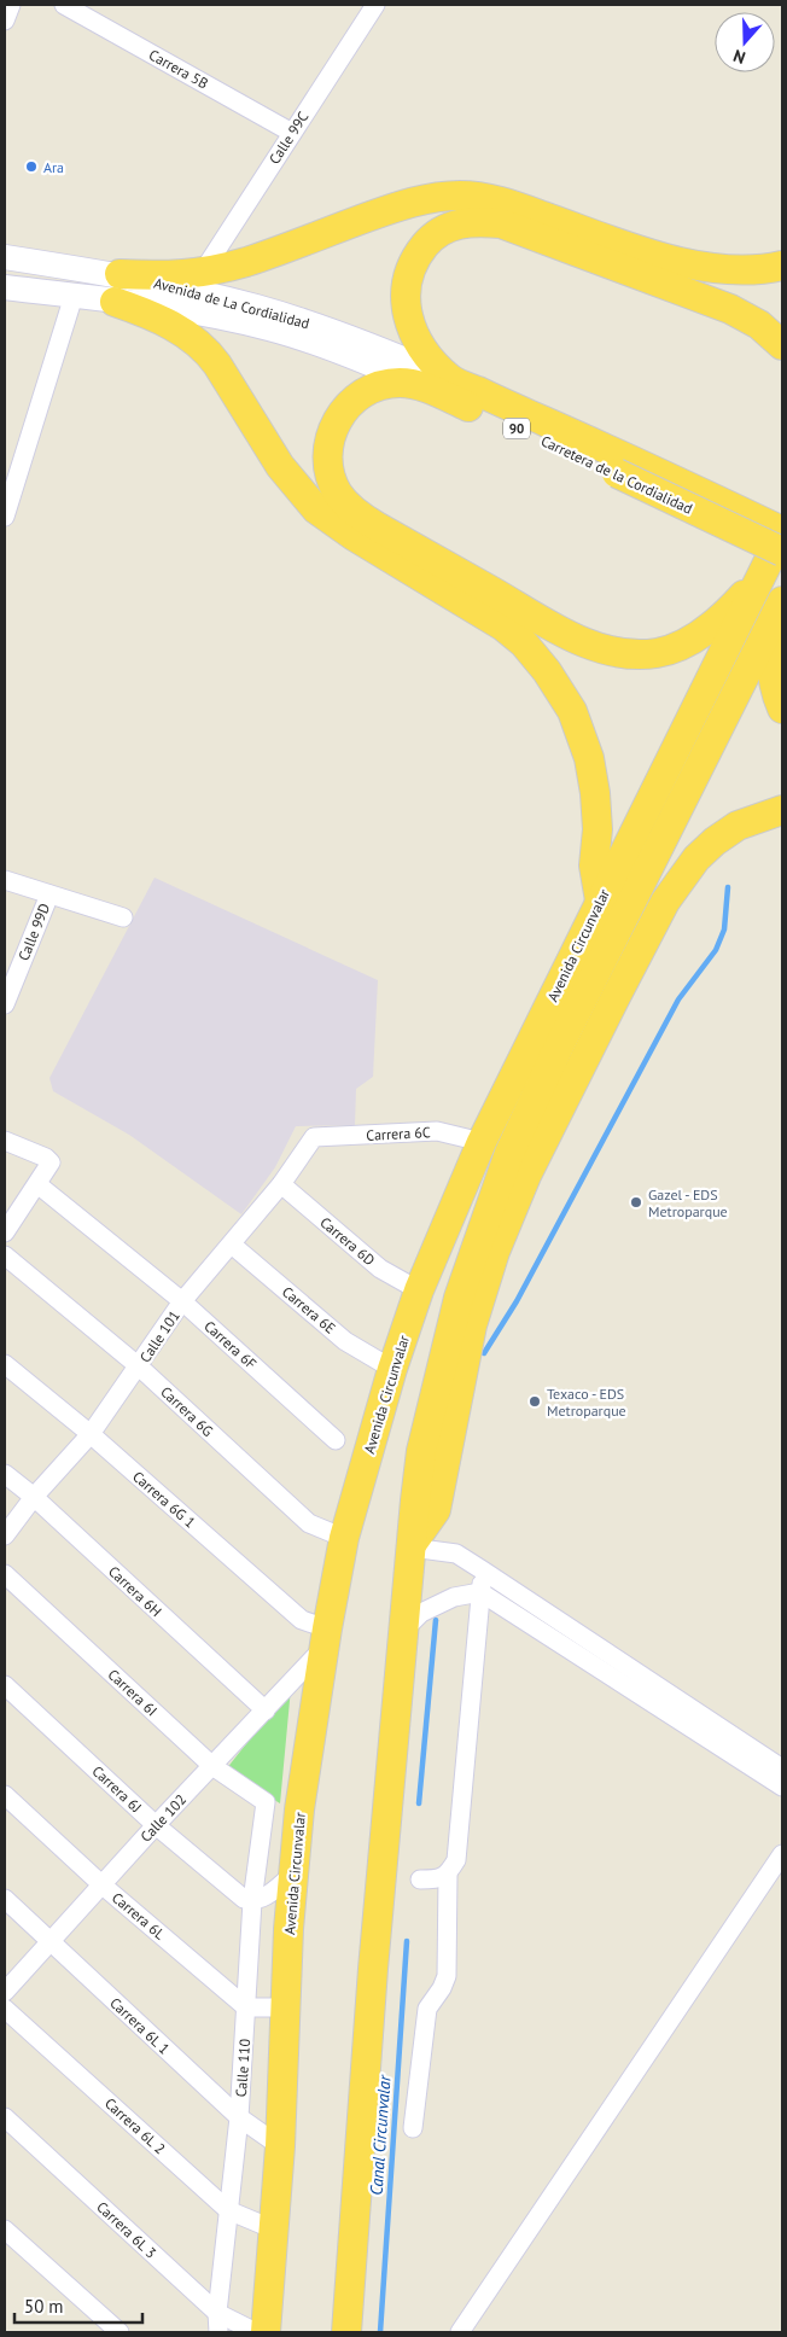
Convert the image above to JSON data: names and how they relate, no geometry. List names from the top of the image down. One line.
{"streets":{"highway":["90","Carretera de la Cordialidad","Avenida Circunvalar"],"main road":["Avenida de La Cordialidad"],"street":["Carrera 5B","Calle 99C","Calle 99D","Carrera 6C","Carrera 6D","Carrera 6E","Calle 101","Carrera 6F","Carrera 6G","Carrera 6G 1","Carrera 6H","Carrera 6I","Carrera 6J","Calle 102","Carrera 6L","Carrera 6L 1","Calle 110","Carrera 6L 2","Carrera 6L 3"]},"crossings":[["Carrera 5B","Calle 99C"],["Avenida de La Cordialidad","Carretera de la Cordialidad"],["Carretera de la Cordialidad","Avenida Circunvalar"],["Avenida Circunvalar","Carrera 6C"],["Avenida Circunvalar","Carrera 6D"],["Avenida Circunvalar","Carrera 6E"],["Avenida Circunvalar","Carrera 6G"],["Avenida Circunvalar","Carrera 6G 1"],["Avenida Circunvalar","Calle 102"],["Avenida Circunvalar","Carrera 6L 1"],["Avenida Circunvalar","Carrera 6L 2"],["Carrera 6C","Calle 101"],["Carrera 6D","Calle 101"],["Carrera 6E","Calle 101"],["Calle 101","Carrera 6F"],["Calle 101","Carrera 6G"],["Calle 101","Carrera 6G 1"],["Calle 101","Carrera 6H"],["Carrera 6G 1","Calle 102"],["Carrera 6H","Calle 102"],["Carrera 6I","Calle 102"],["Carrera 6I","Calle 110"],["Carrera 6J","Calle 102"],["Carrera 6J","Calle 110"],["Calle 102","Carrera 6L"],["Calle 102","Carrera 6L 1"],["Carrera 6L","Calle 110"],["Carrera 6L 1","Calle 110"],["Calle 110","Carrera 6L 2"],["Calle 110","Carrera 6L 3"]],"water":["Canal Circunvalar"],"places":["Ara","Gazel - EDS Metroparque","Texaco - EDS Metroparque"],"scale_bar":"50 m","north":"bottom"}
